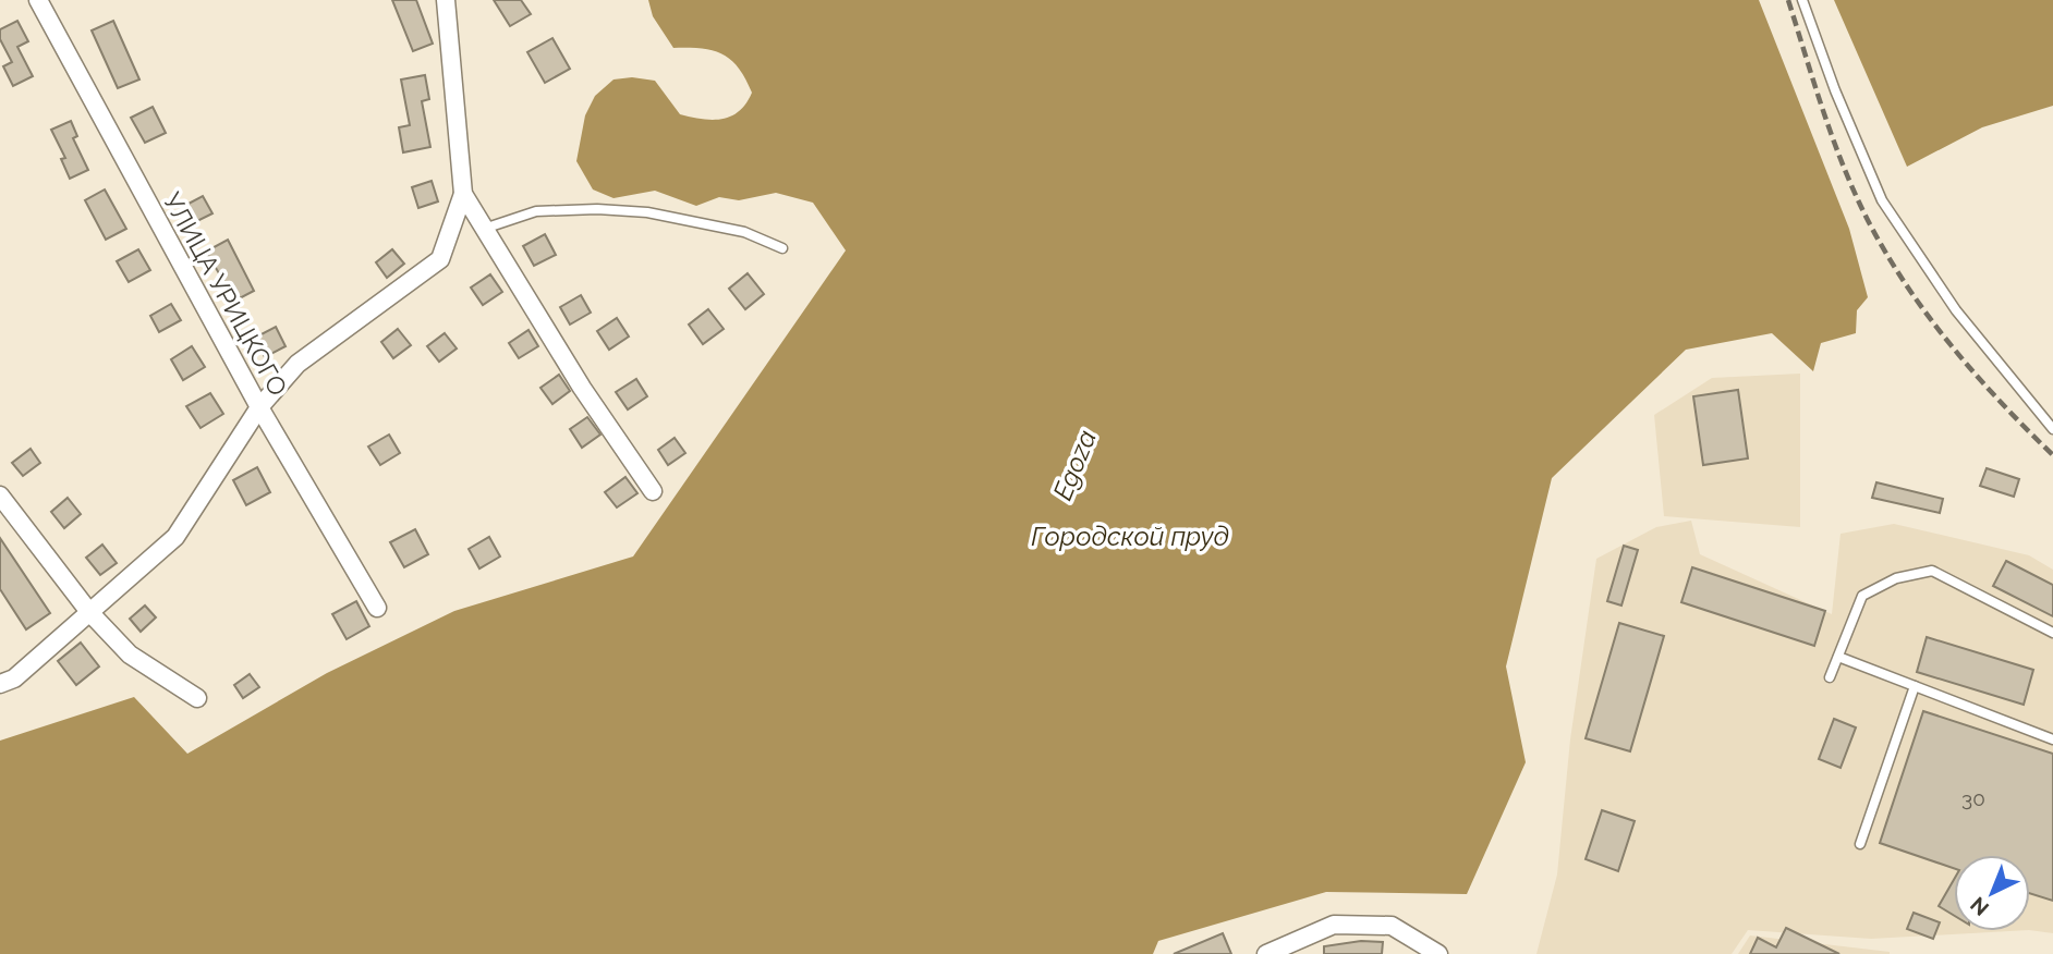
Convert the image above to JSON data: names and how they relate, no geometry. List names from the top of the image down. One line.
{"streets":{"street":["УЛИЦА УРИЦКОГО"]},"water":["Egoza","Городской пруд"],"house_numbers":["30"],"north":"bottom left"}
